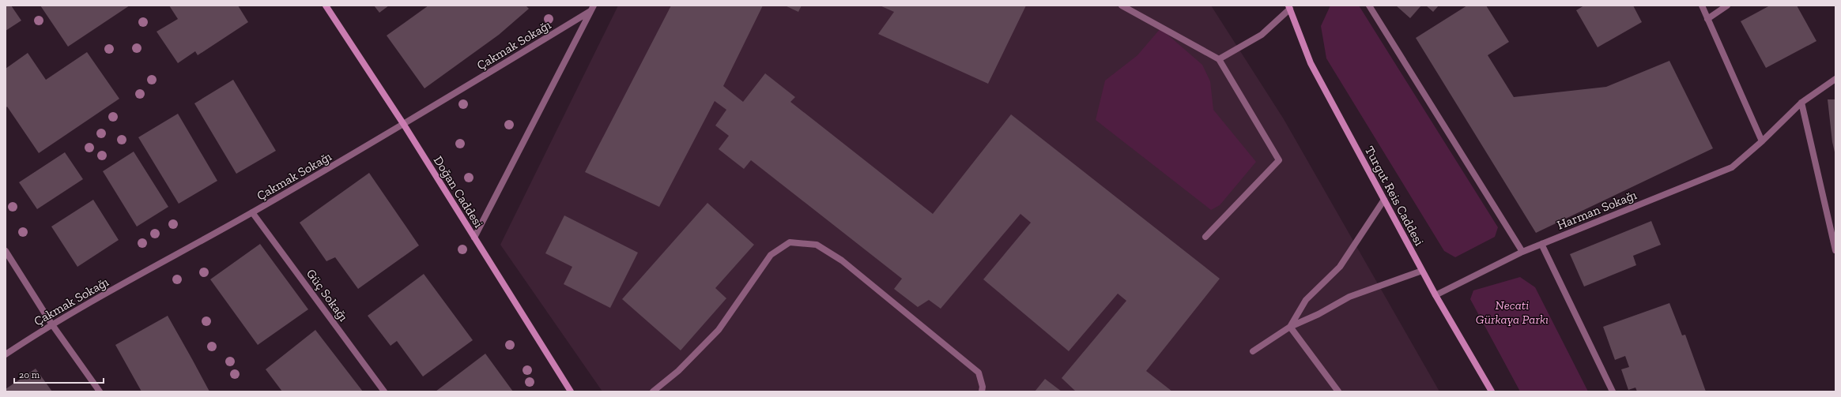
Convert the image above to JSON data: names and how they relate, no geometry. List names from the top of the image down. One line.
{"streets":{"street":["Çakmak Sokağı","Doğan Caddesi","Turgut Reis Caddesi","Harman Sokağı","Güç Sokağı"]},"crossings":[["Çakmak Sokağı","Doğan Caddesi"],["Çakmak Sokağı","Güç Sokağı"],["Turgut Reis Caddesi","Harman Sokağı"]],"parks":["Necati Gürkaya Parkı"],"scale_bar":"20 m"}
